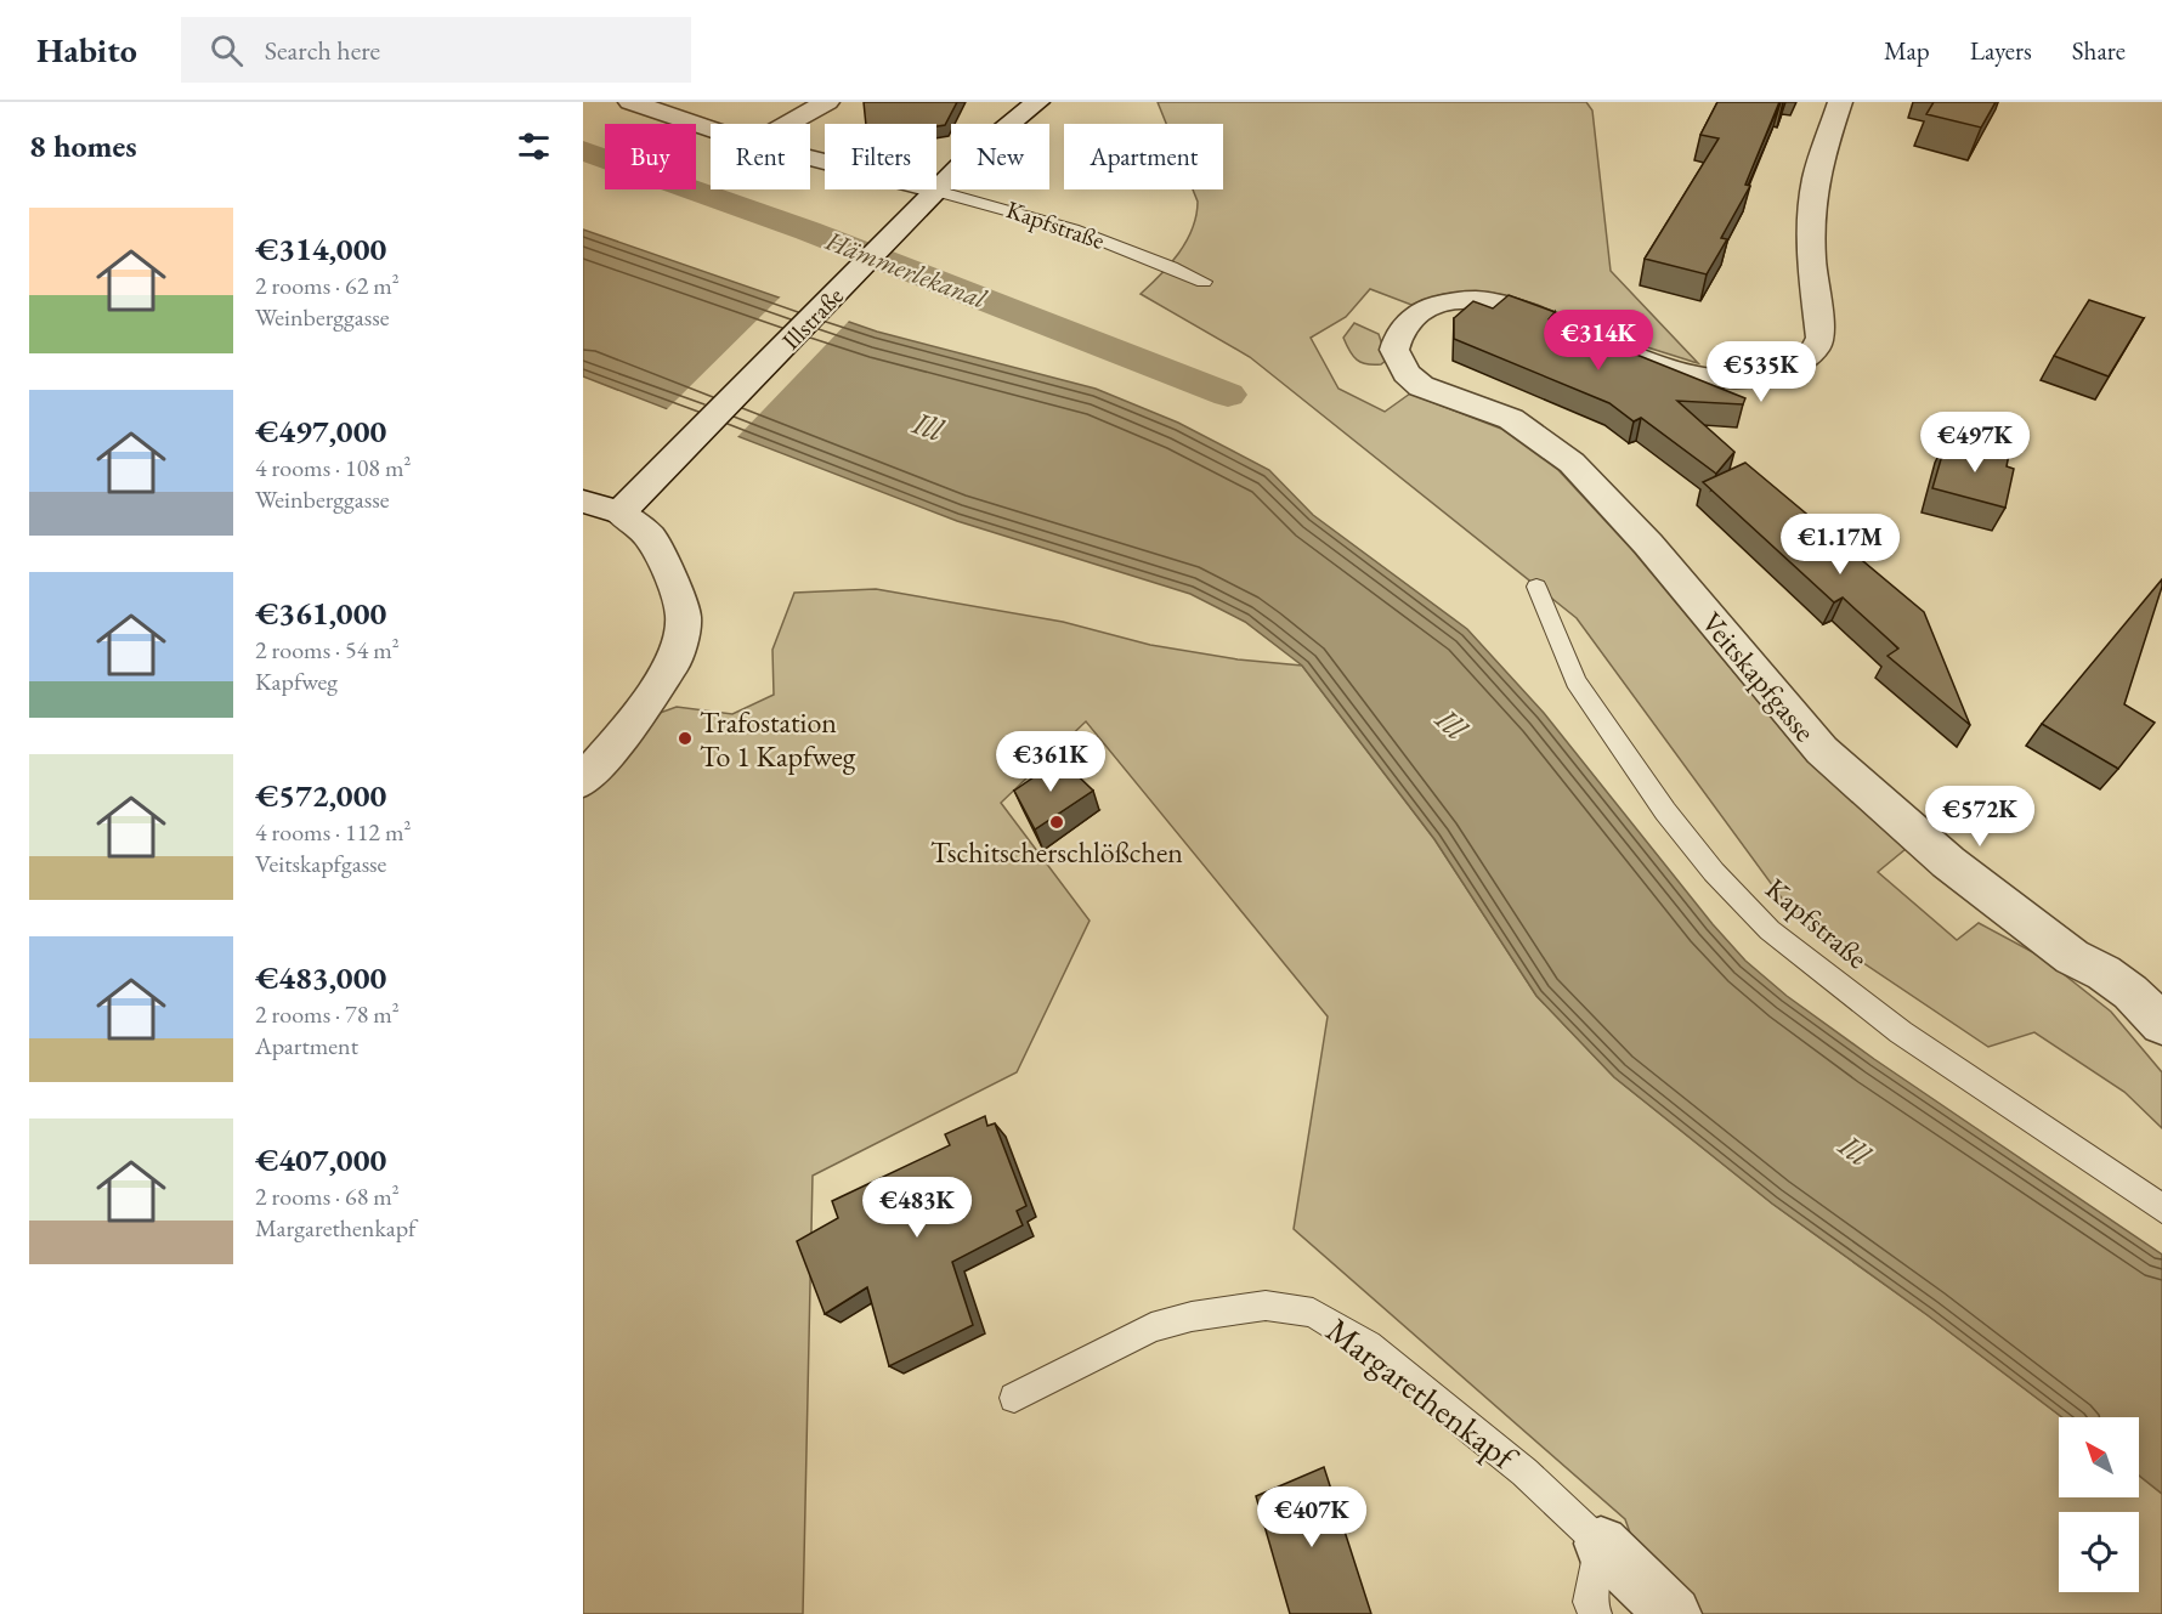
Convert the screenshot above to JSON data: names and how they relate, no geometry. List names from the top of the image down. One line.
{"streets":{"street":["Illstraße","Veitskapfgasse","Margarethenkapf"],"lane":["Kapfstraße"]},"crossings":[["Kapfstraße","Illstraße"]],"water":["Hämmerlekanal","Ill"],"places":["Trafostation To 1 Kapfweg","Tschitscherschlößchen"],"north":"top left","page":{"header":"Habito","search":"Search here","nav":["Map","Layers","Share"],"heading":"8 homes","chip":["Buy","Rent","Filters","New","Apartment"],"list":[{"name":"€314,000","note":"2 rooms · 62 m² · Weinberggasse"},{"name":"€497,000","note":"4 rooms · 108 m² · Weinberggasse"},{"name":"€361,000","note":"2 rooms · 54 m² · Kapfweg"},{"name":"€572,000","note":"4 rooms · 112 m² · Veitskapfgasse"},{"name":"€483,000","note":"2 rooms · 78 m² · Apartment"},{"name":"€407,000","note":"2 rooms · 68 m² · Margarethenkapf"}],"price":["€314K","€535K","€497K","€1.17M","€361K","€572K","€483K","€407K"]}}
